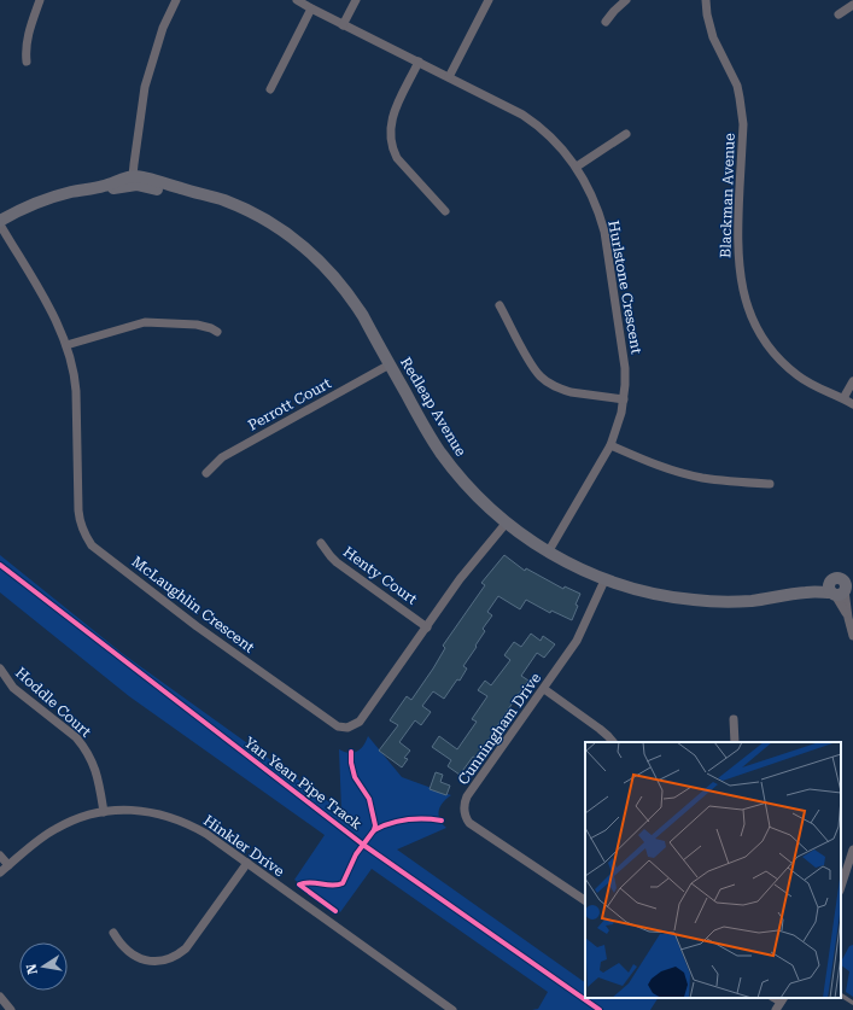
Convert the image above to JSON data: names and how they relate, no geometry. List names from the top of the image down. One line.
{"streets":{"street":["Blackman Avenue","Hurlstone Crescent","Perrott Court","Redleap Avenue","Henty Court","McLaughlin Crescent","Hoddle Court","Cunningham Drive","Hinkler Drive"],"cycle path":["Yan Yean Pipe Track"]},"crossings":[["Hurlstone Crescent","Redleap Avenue"],["Perrott Court","Redleap Avenue"],["Redleap Avenue","McLaughlin Crescent"],["Redleap Avenue","Cunningham Drive"],["Henty Court","McLaughlin Crescent"],["Hoddle Court","Hinkler Drive"]],"north":"left"}
